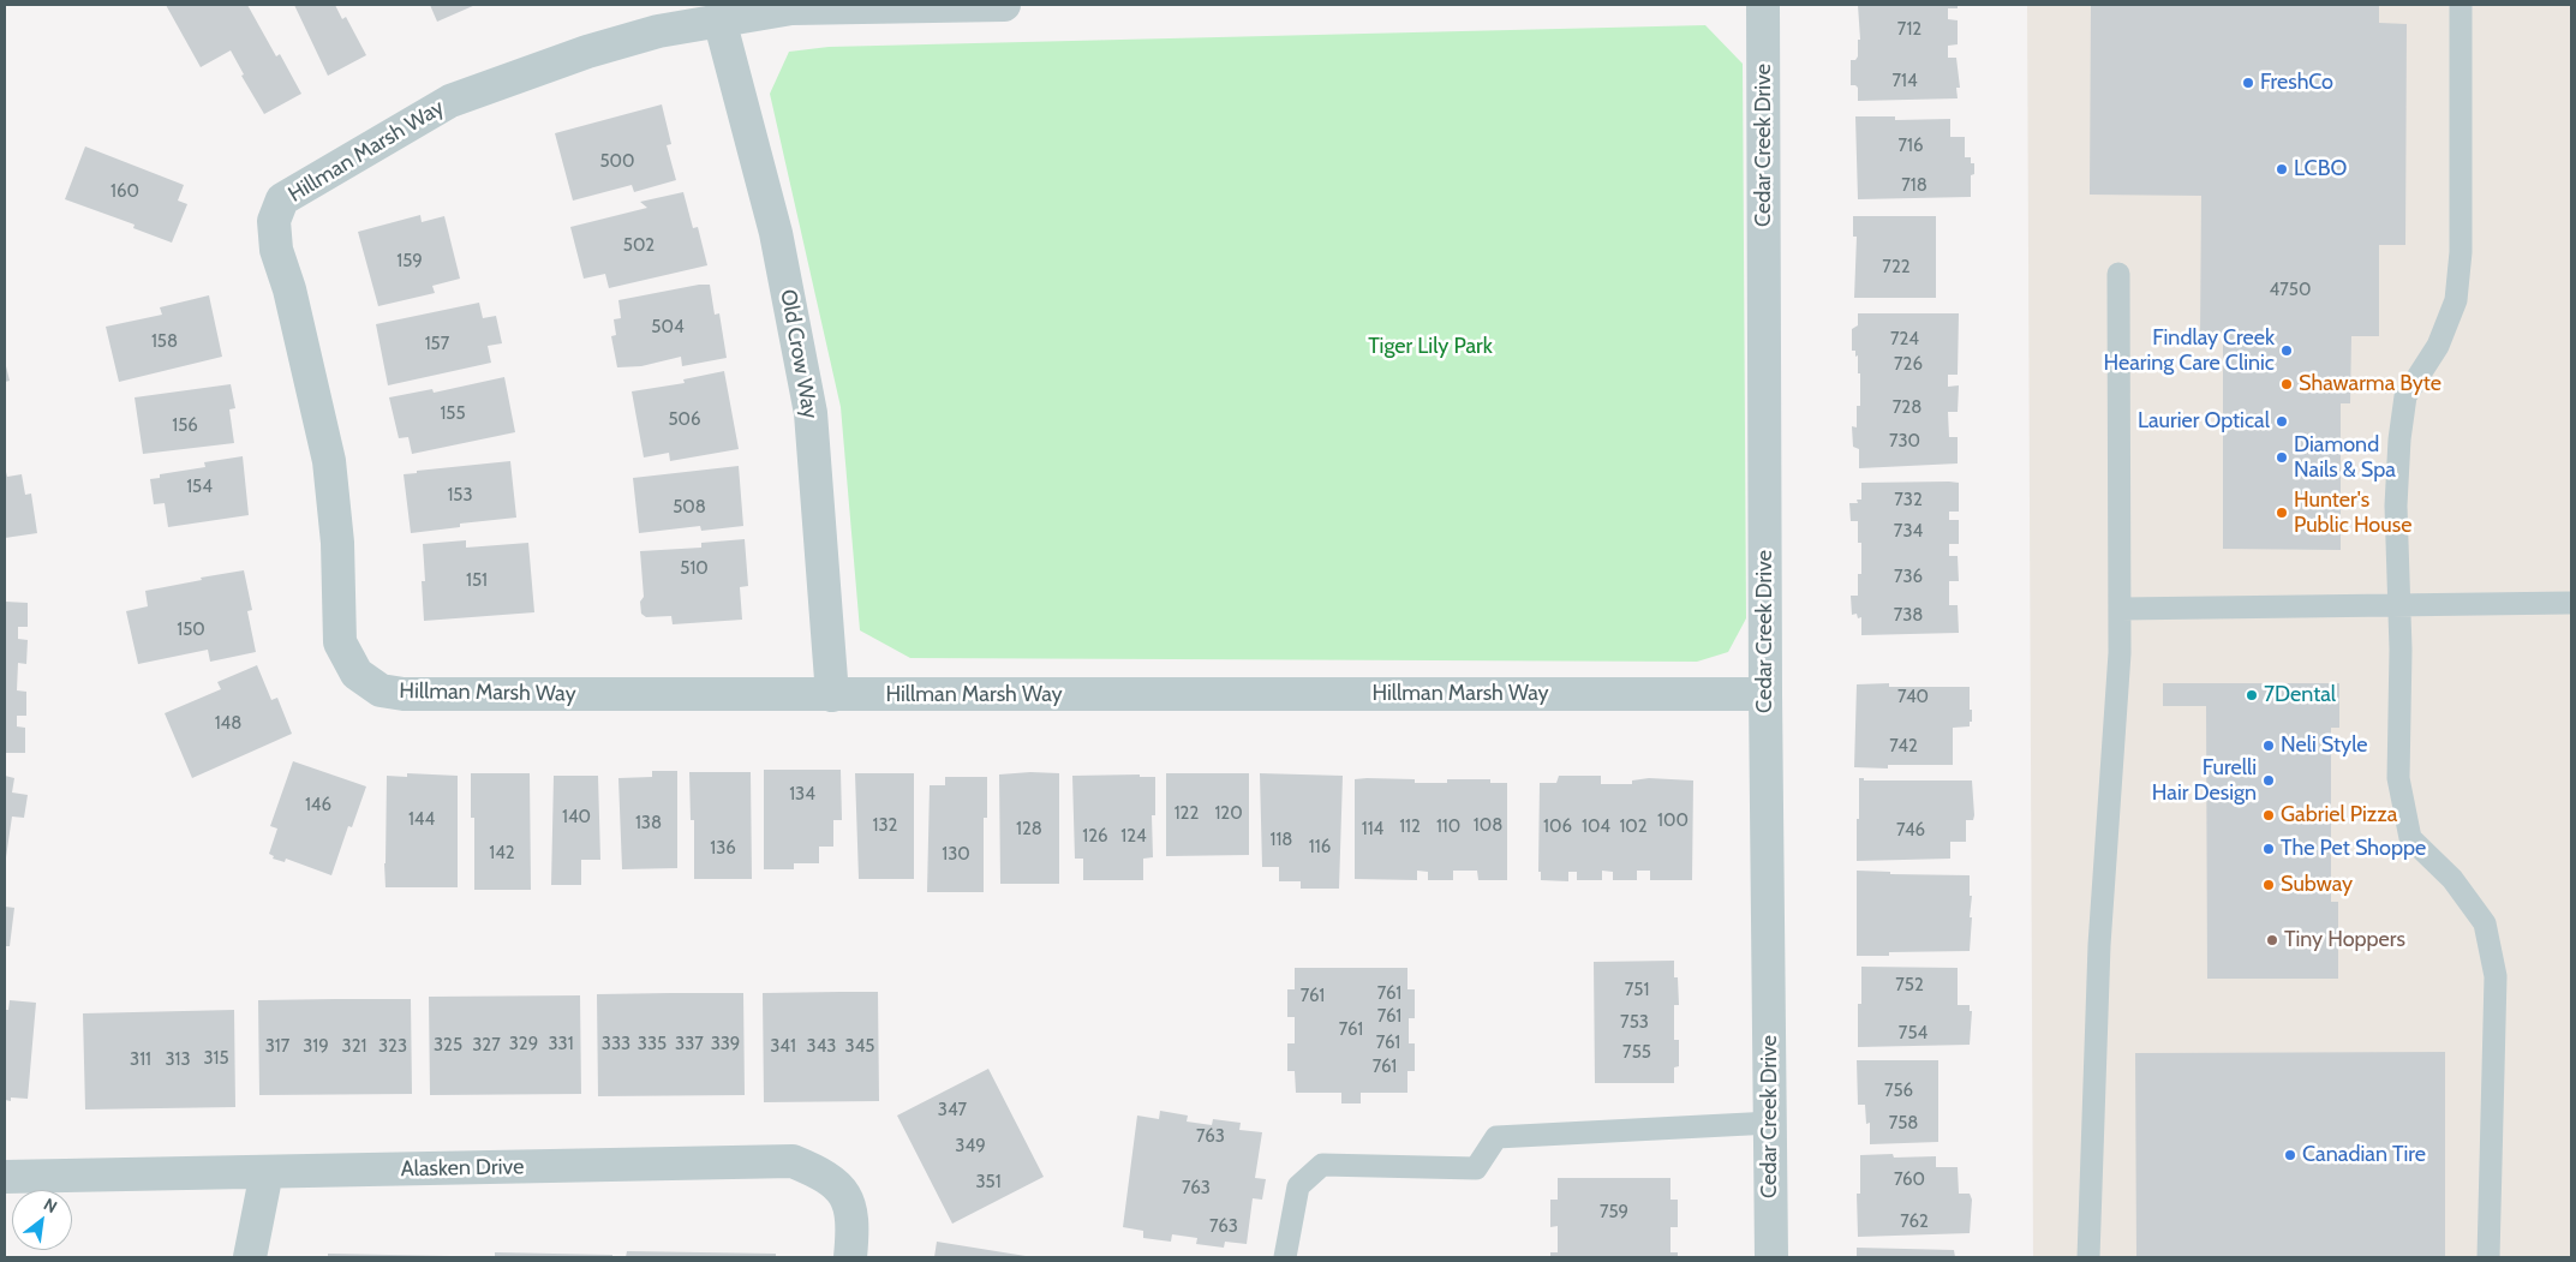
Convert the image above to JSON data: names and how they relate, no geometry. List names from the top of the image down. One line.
{"streets":{"street":["Cedar Creek Drive","Hillman Marsh Way","Old Crow Way","Alasken Drive"]},"crossings":[["Cedar Creek Drive","Hillman Marsh Way"],["Hillman Marsh Way","Old Crow Way"]],"parks":["Tiger Lily Park"],"places":["FreshCo","LCBO","Findlay Creek Hearing Care Clinic","Shawarma Byte","Laurier Optical","Diamond Nails & Spa","Hunter's Public House","7Dental","Neli Style","Furelli Hair Design","Gabriel Pizza","The Pet Shoppe","Subway","Tiny Hoppers","Canadian Tire"],"house_numbers":["712","714","716","500","718","160","502","159","722","4750","504","724","158","157","726","728","155","506","156","730","154","153","732","508","734","510","736","151","738","150","740","148","742","134","146","122","120","140","144","100","138","132","108","112","110","106","104","102","128","114","746","126","124","118","116","136","142","130","752","751","761","761","761","753","761","754","761","329","331","333","335","337","339","325","327","317","319","321","323","341","343","345","755","315","311","313","761","756","347","758","763","349","760","351","763","759","762","763"],"north":"top right"}
